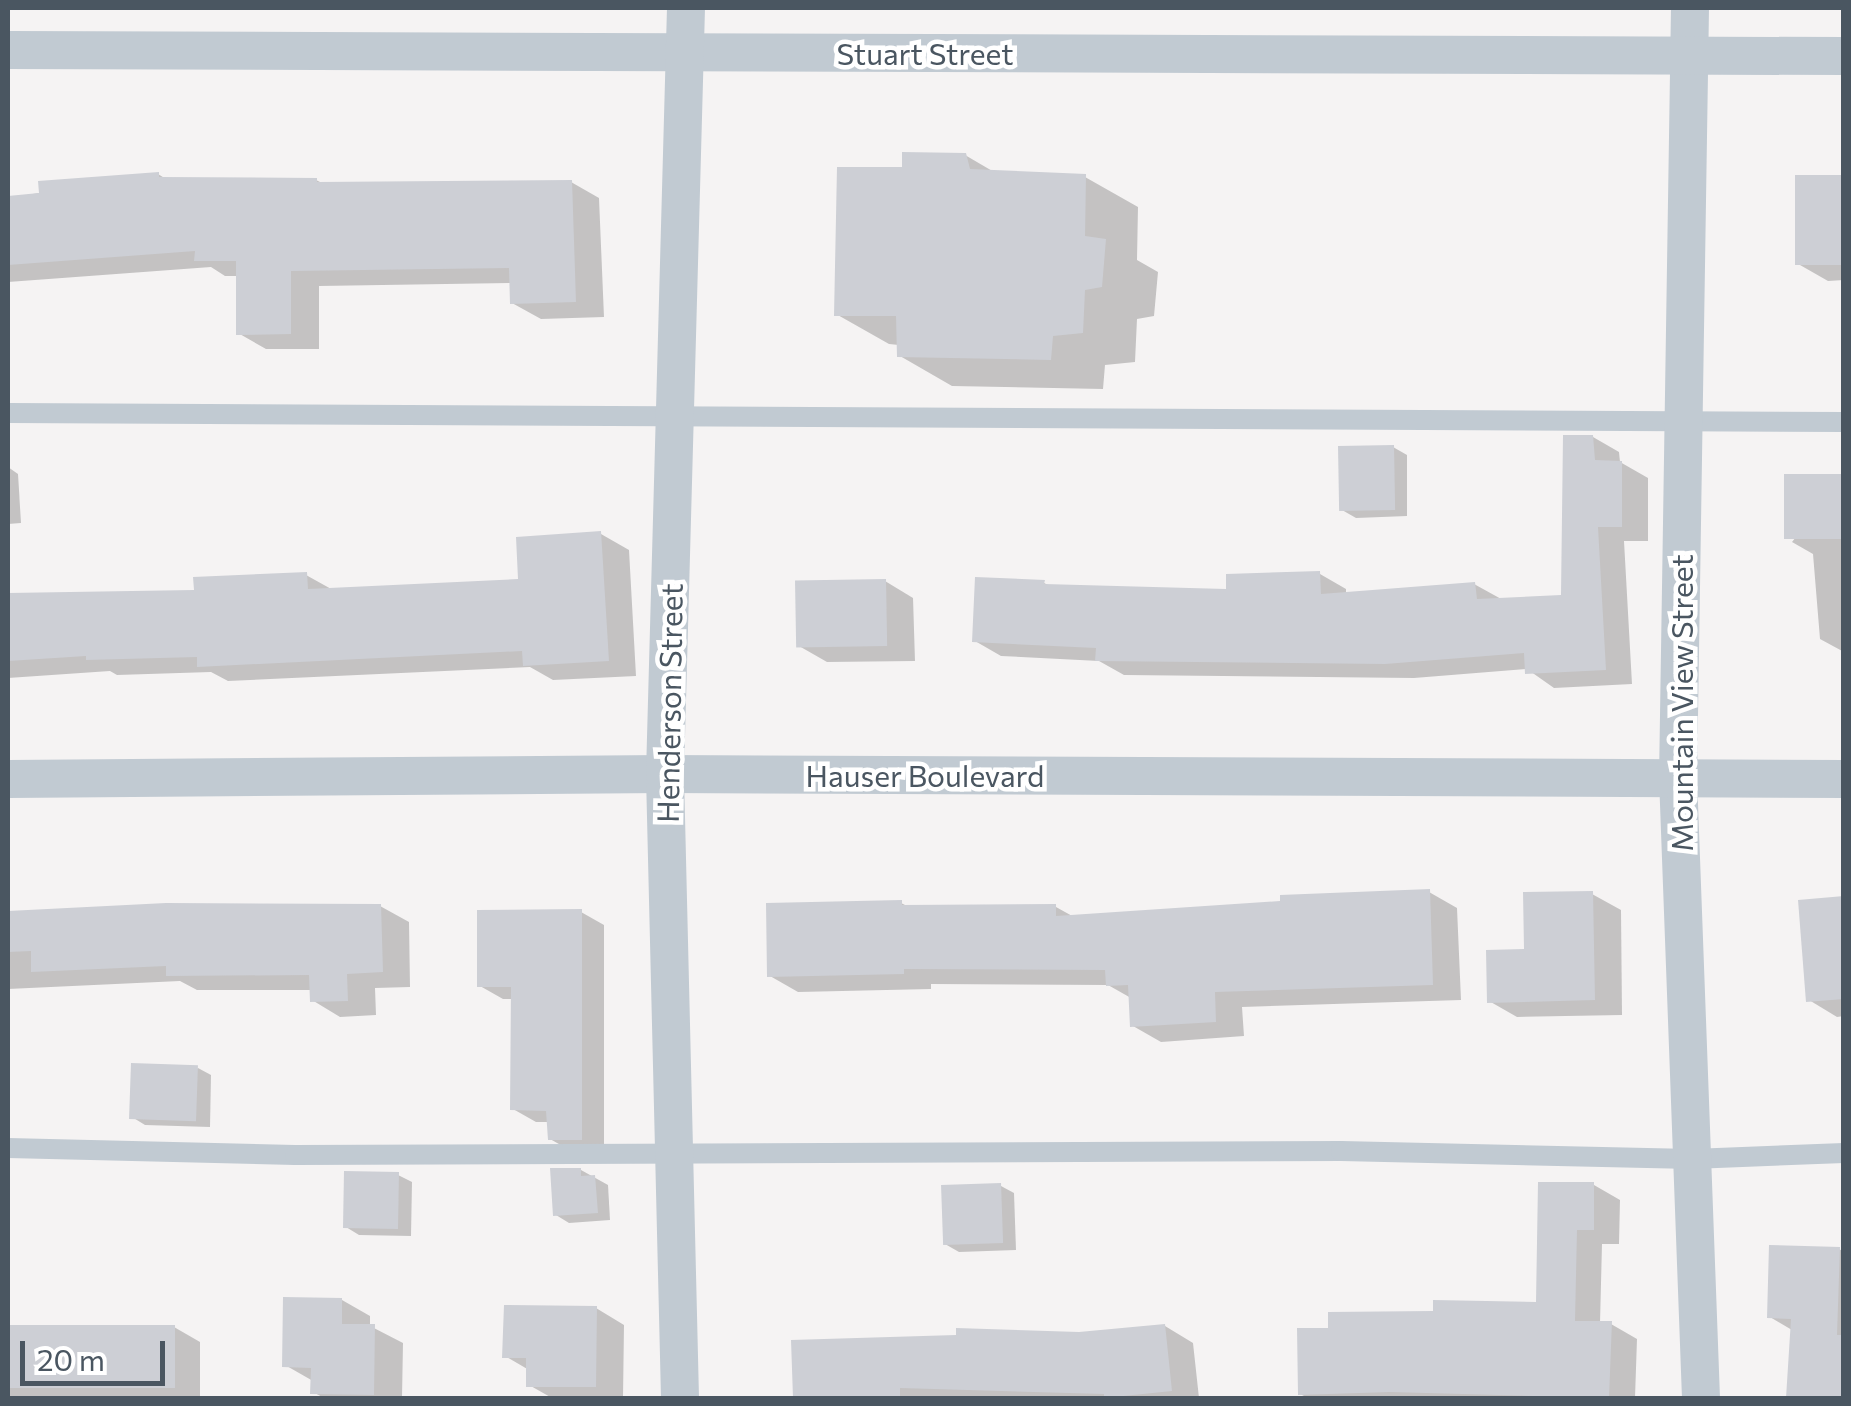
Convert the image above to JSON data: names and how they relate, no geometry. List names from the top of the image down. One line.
{"streets":{"street":["Stuart Street","Henderson Street","Mountain View Street","Hauser Boulevard"]},"crossings":[["Stuart Street","Henderson Street"],["Stuart Street","Mountain View Street"],["Henderson Street","Hauser Boulevard"],["Mountain View Street","Hauser Boulevard"]],"scale_bar":"20 m"}
